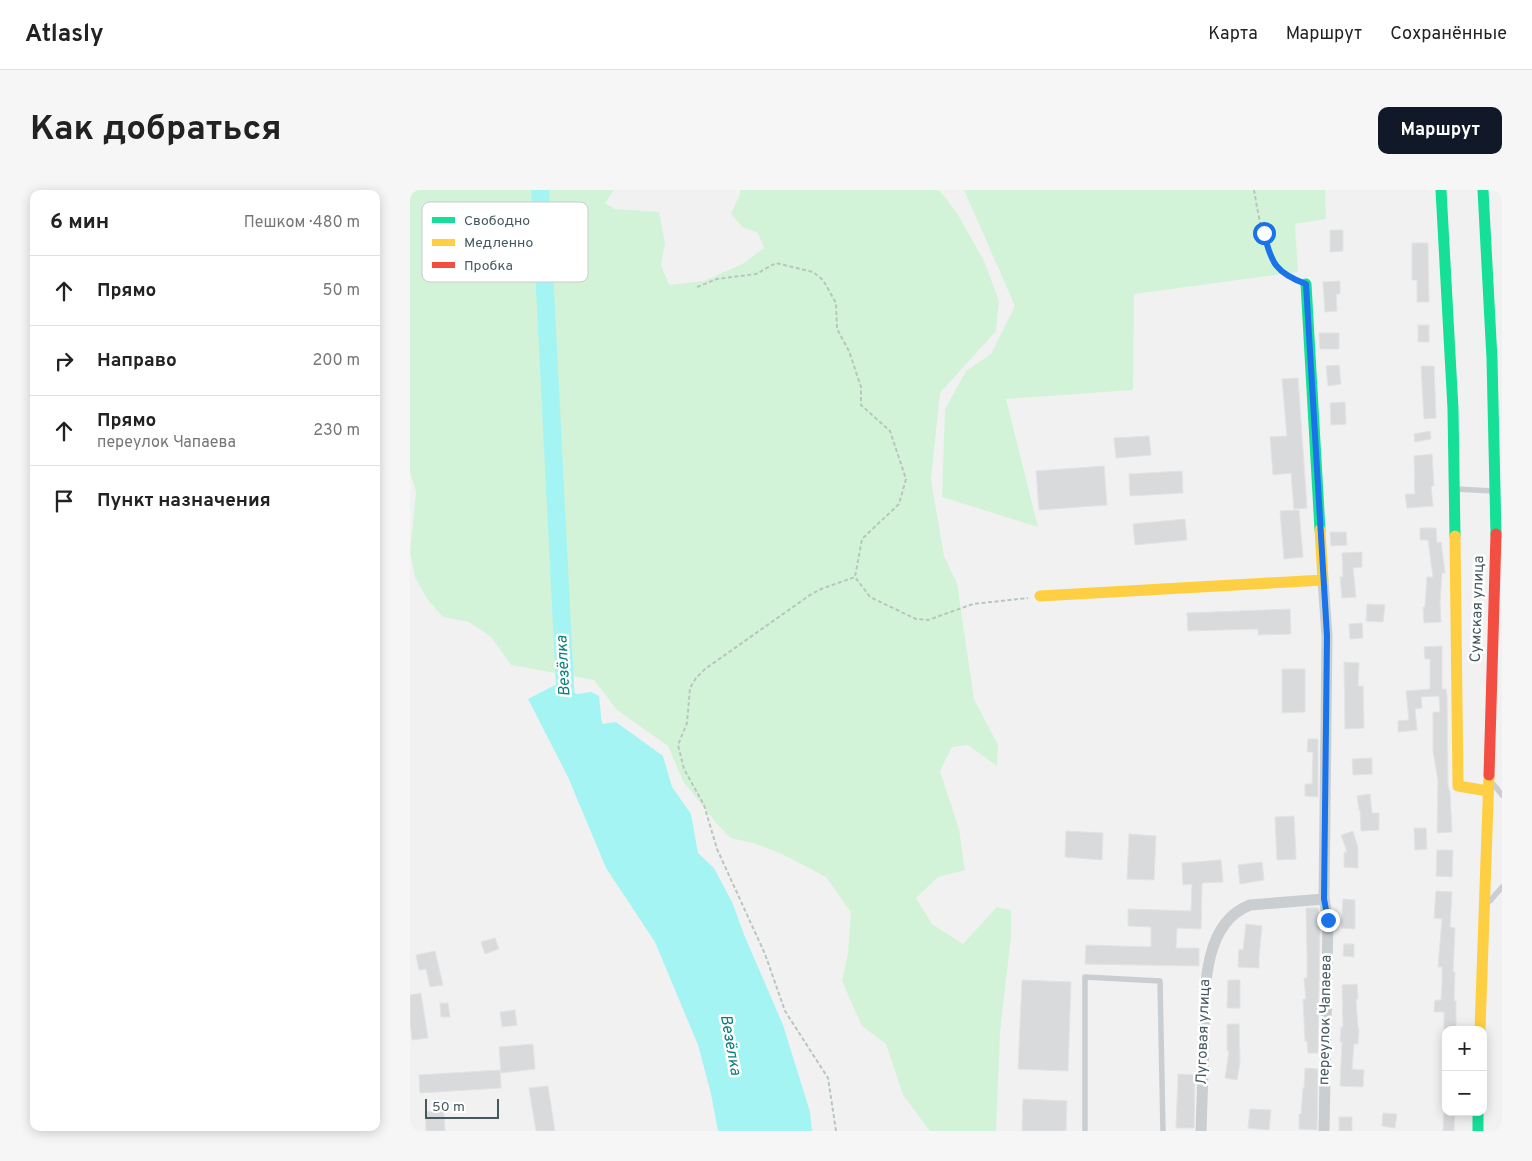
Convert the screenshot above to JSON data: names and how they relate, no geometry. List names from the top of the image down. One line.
{"streets":{"street":["Сумская улица","переулок Чапаева","Луговая улица"]},"crossings":[["переулок Чапаева","Луговая улица"]],"water":["Везёлка"],"legend":["Свободно","Медленно","Пробка"],"scale_bar":"50 m","page":{"header":"Atlasly","nav":["Карта","Маршрут","Сохранённые"],"buttons":"Маршрут","title":"Как добраться","heading":["6 мин","Пешком · 480 m"],"list":[["Прямо","50 m"],["Направо","200 m"],["Прямо","переулок Чапаева","230 m"],"Пункт назначения"],"map_buttons":["+","−"],"scale":"50 m"}}
